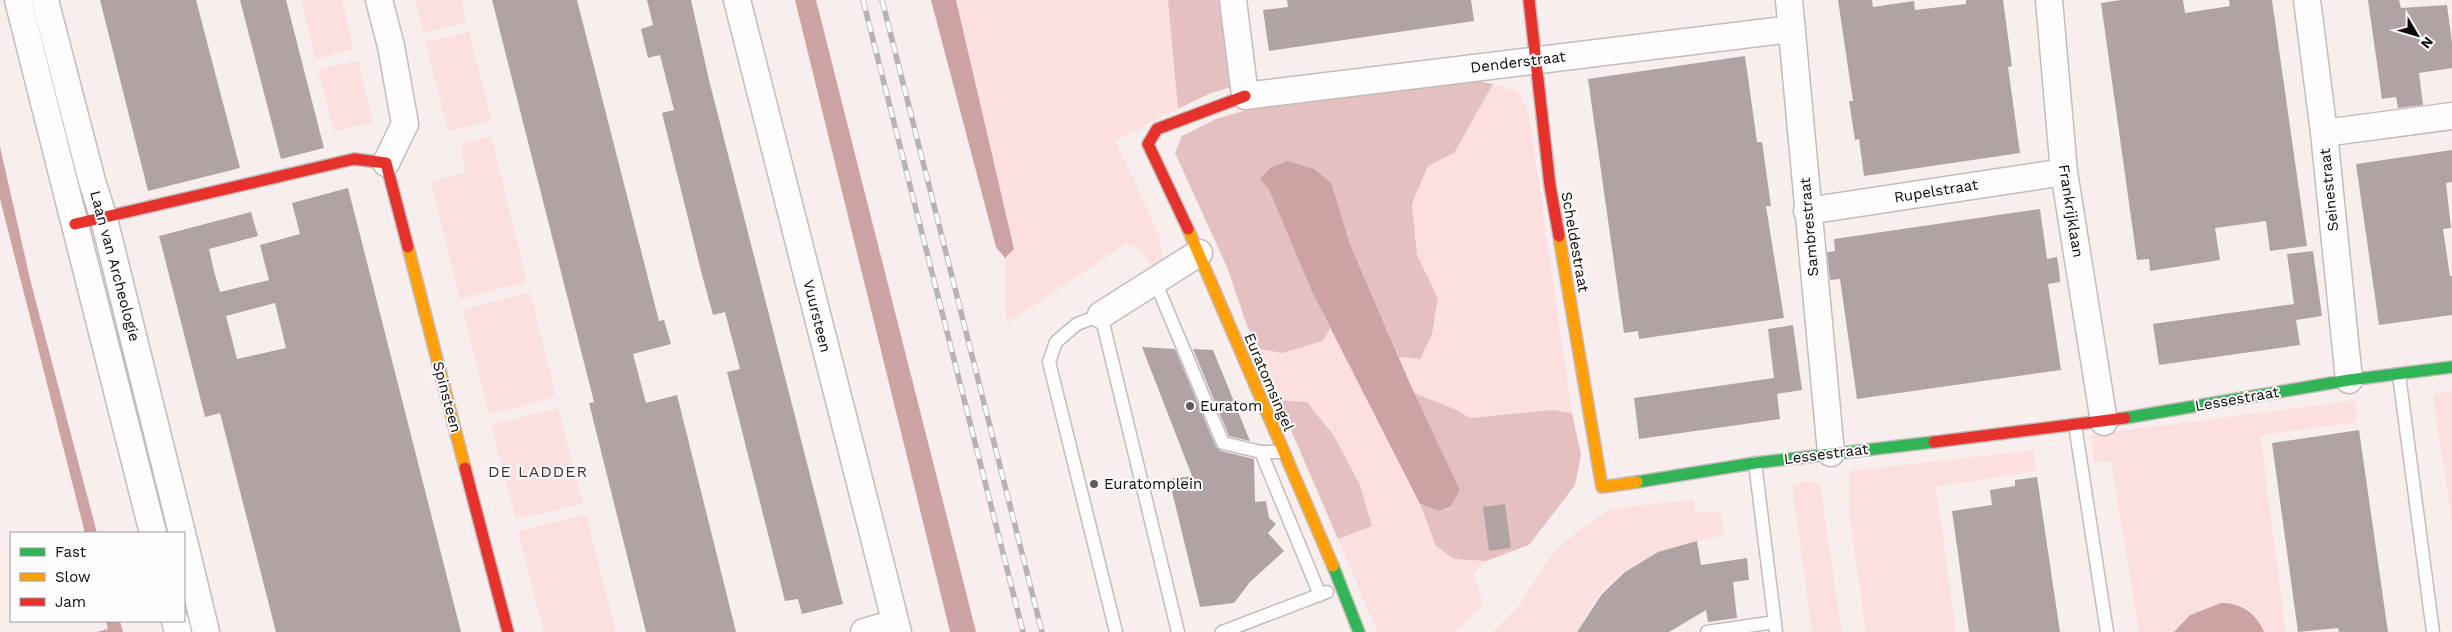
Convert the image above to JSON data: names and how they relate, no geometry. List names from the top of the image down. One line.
{"streets":{"street":["Denderstraat","Seinestraat","Rupelstraat","Frankrijklaan","Sambrestraat","Scheldestraat","Laan van Archeologie","Vuursteen","Euratomsingel","Spinsteen","Lessestraat"]},"crossings":[["Denderstraat","Sambrestraat"],["Denderstraat","Scheldestraat"],["Denderstraat","Euratomsingel"],["Seinestraat","Lessestraat"],["Rupelstraat","Frankrijklaan"],["Rupelstraat","Sambrestraat"],["Frankrijklaan","Lessestraat"],["Sambrestraat","Lessestraat"],["Scheldestraat","Lessestraat"]],"districts":["DE LADDER"],"places":["Euratom","Euratomplein"],"legend":["Fast","Slow","Jam"],"north":"bottom right"}
